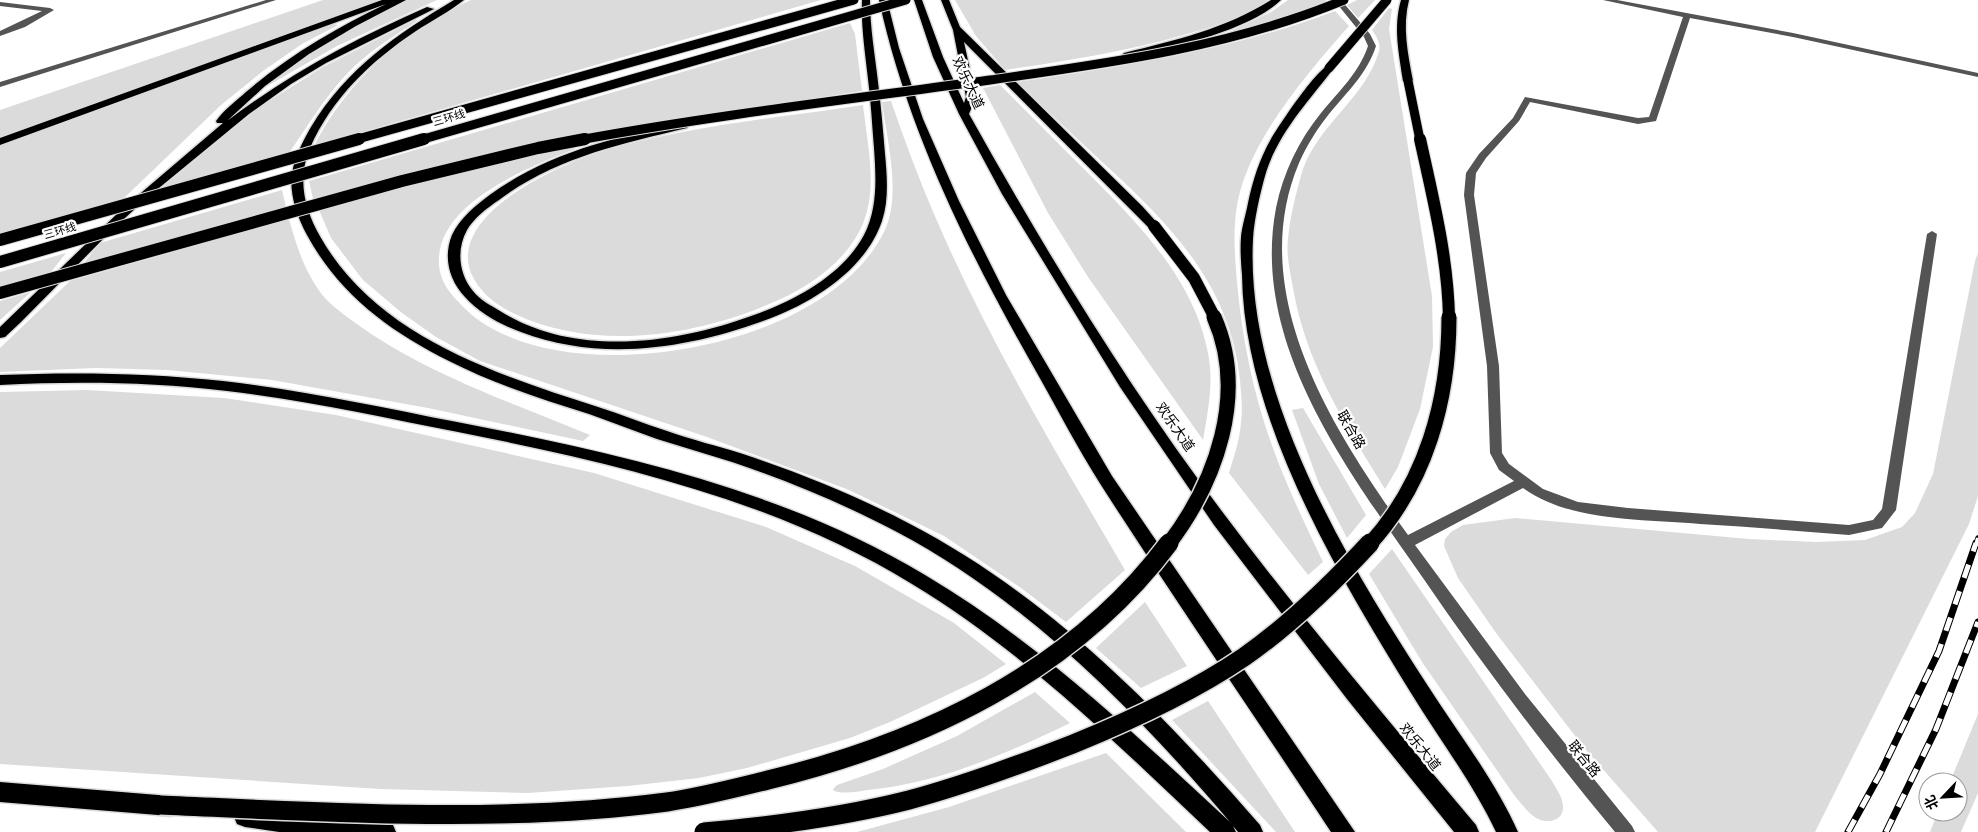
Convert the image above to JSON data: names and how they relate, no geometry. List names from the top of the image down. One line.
{"streets":{"highway":["欢乐大道","三环线"],"street":["联合路"]},"north":"bottom left"}
